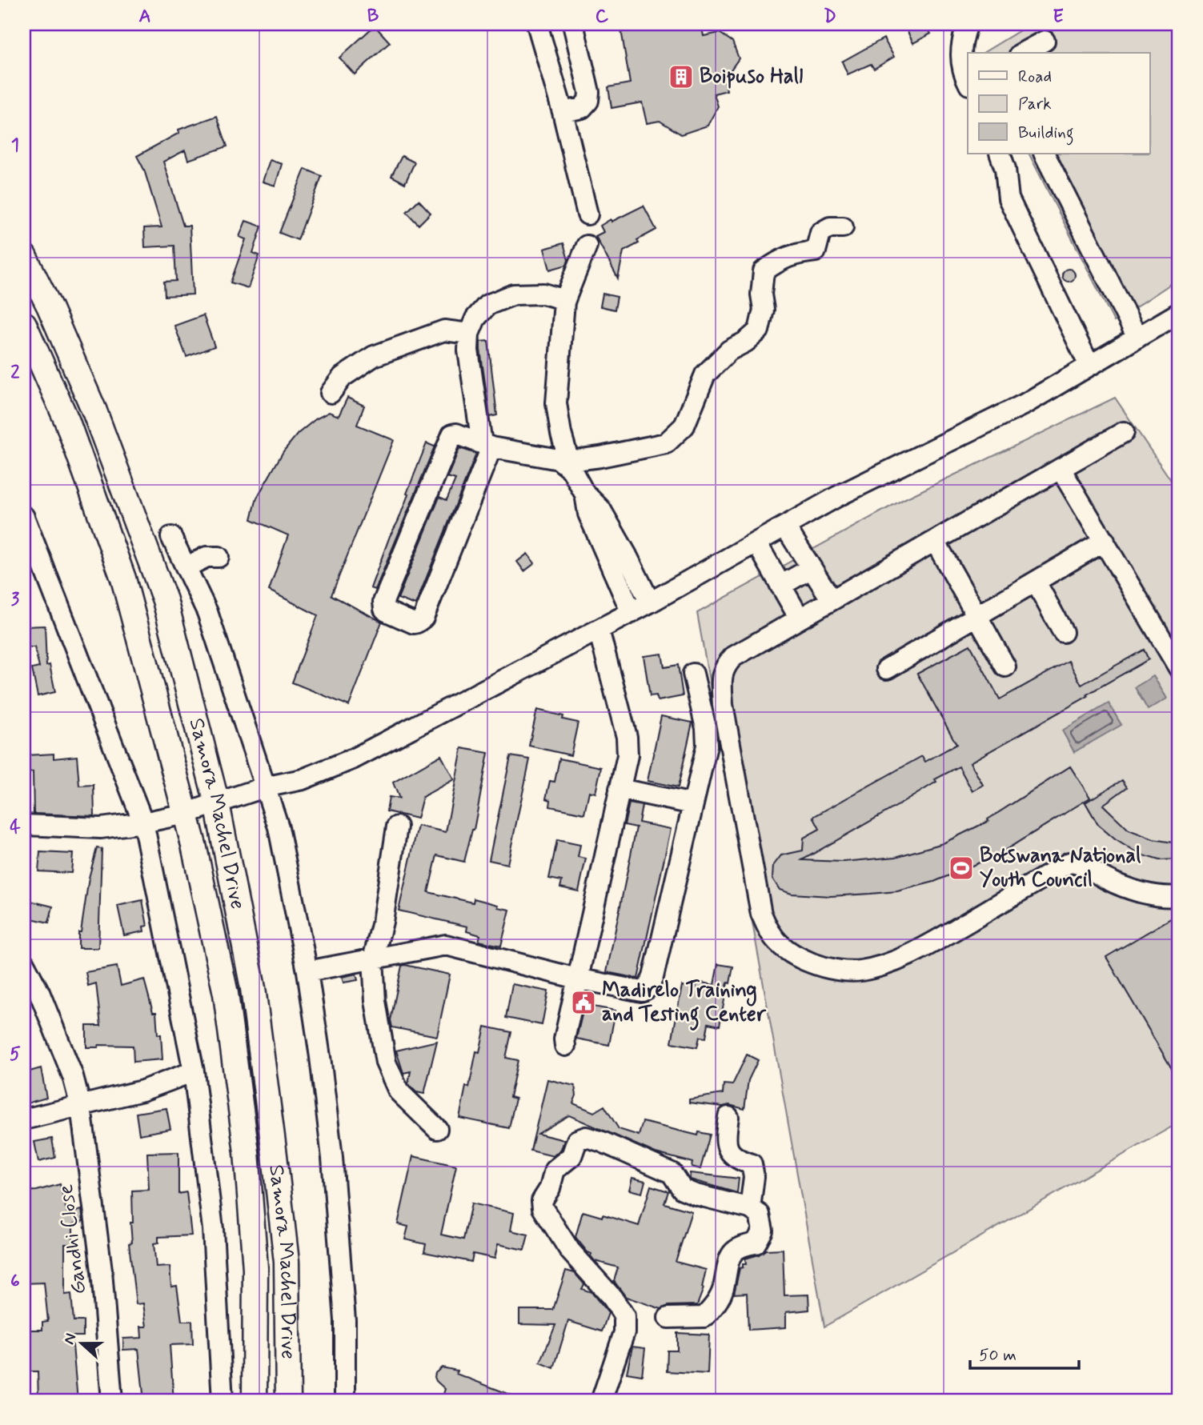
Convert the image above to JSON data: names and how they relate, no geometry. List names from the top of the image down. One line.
{"streets":{"main road":["Samora Machel Drive"],"street":["Gandhi Close"]},"places":{"building":["Boipuso Hall"],"sports":["Botswana National Youth Council"],"public building":["Madirelo Training and Testing Center"]},"legend":["Road","Park","Building"],"scale_bar":"50 m","north":"left","grid":{"columns":["A","B","C","D","E"],"rows":["1","2","3","4","5","6"]}}
